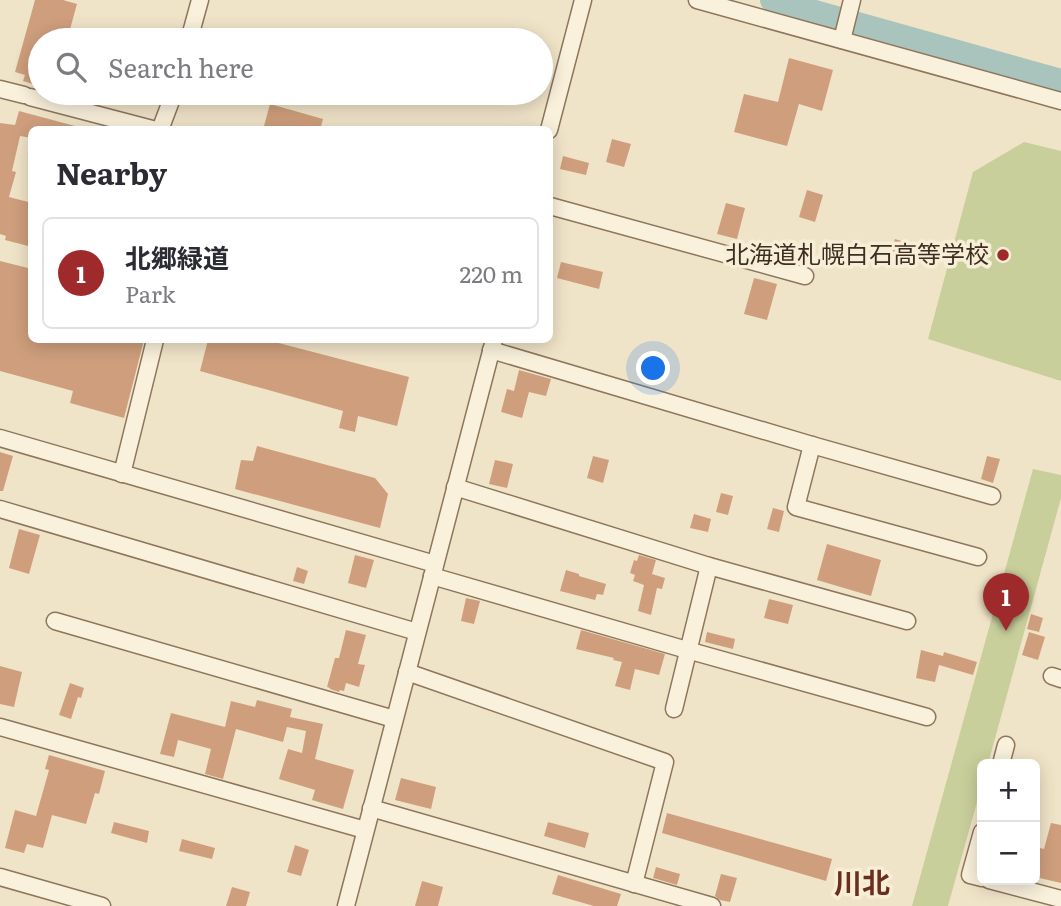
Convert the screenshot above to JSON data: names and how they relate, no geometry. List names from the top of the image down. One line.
{"districts":["川北"],"places":["北海道札幌白石高等学校"],"page":{"search":"Search here","heading":"Nearby","list":[{"mark":"1","name":"北郷緑道","note":"Park","value":"220 m"}],"pins":"1","map_buttons":["+","−"]}}
